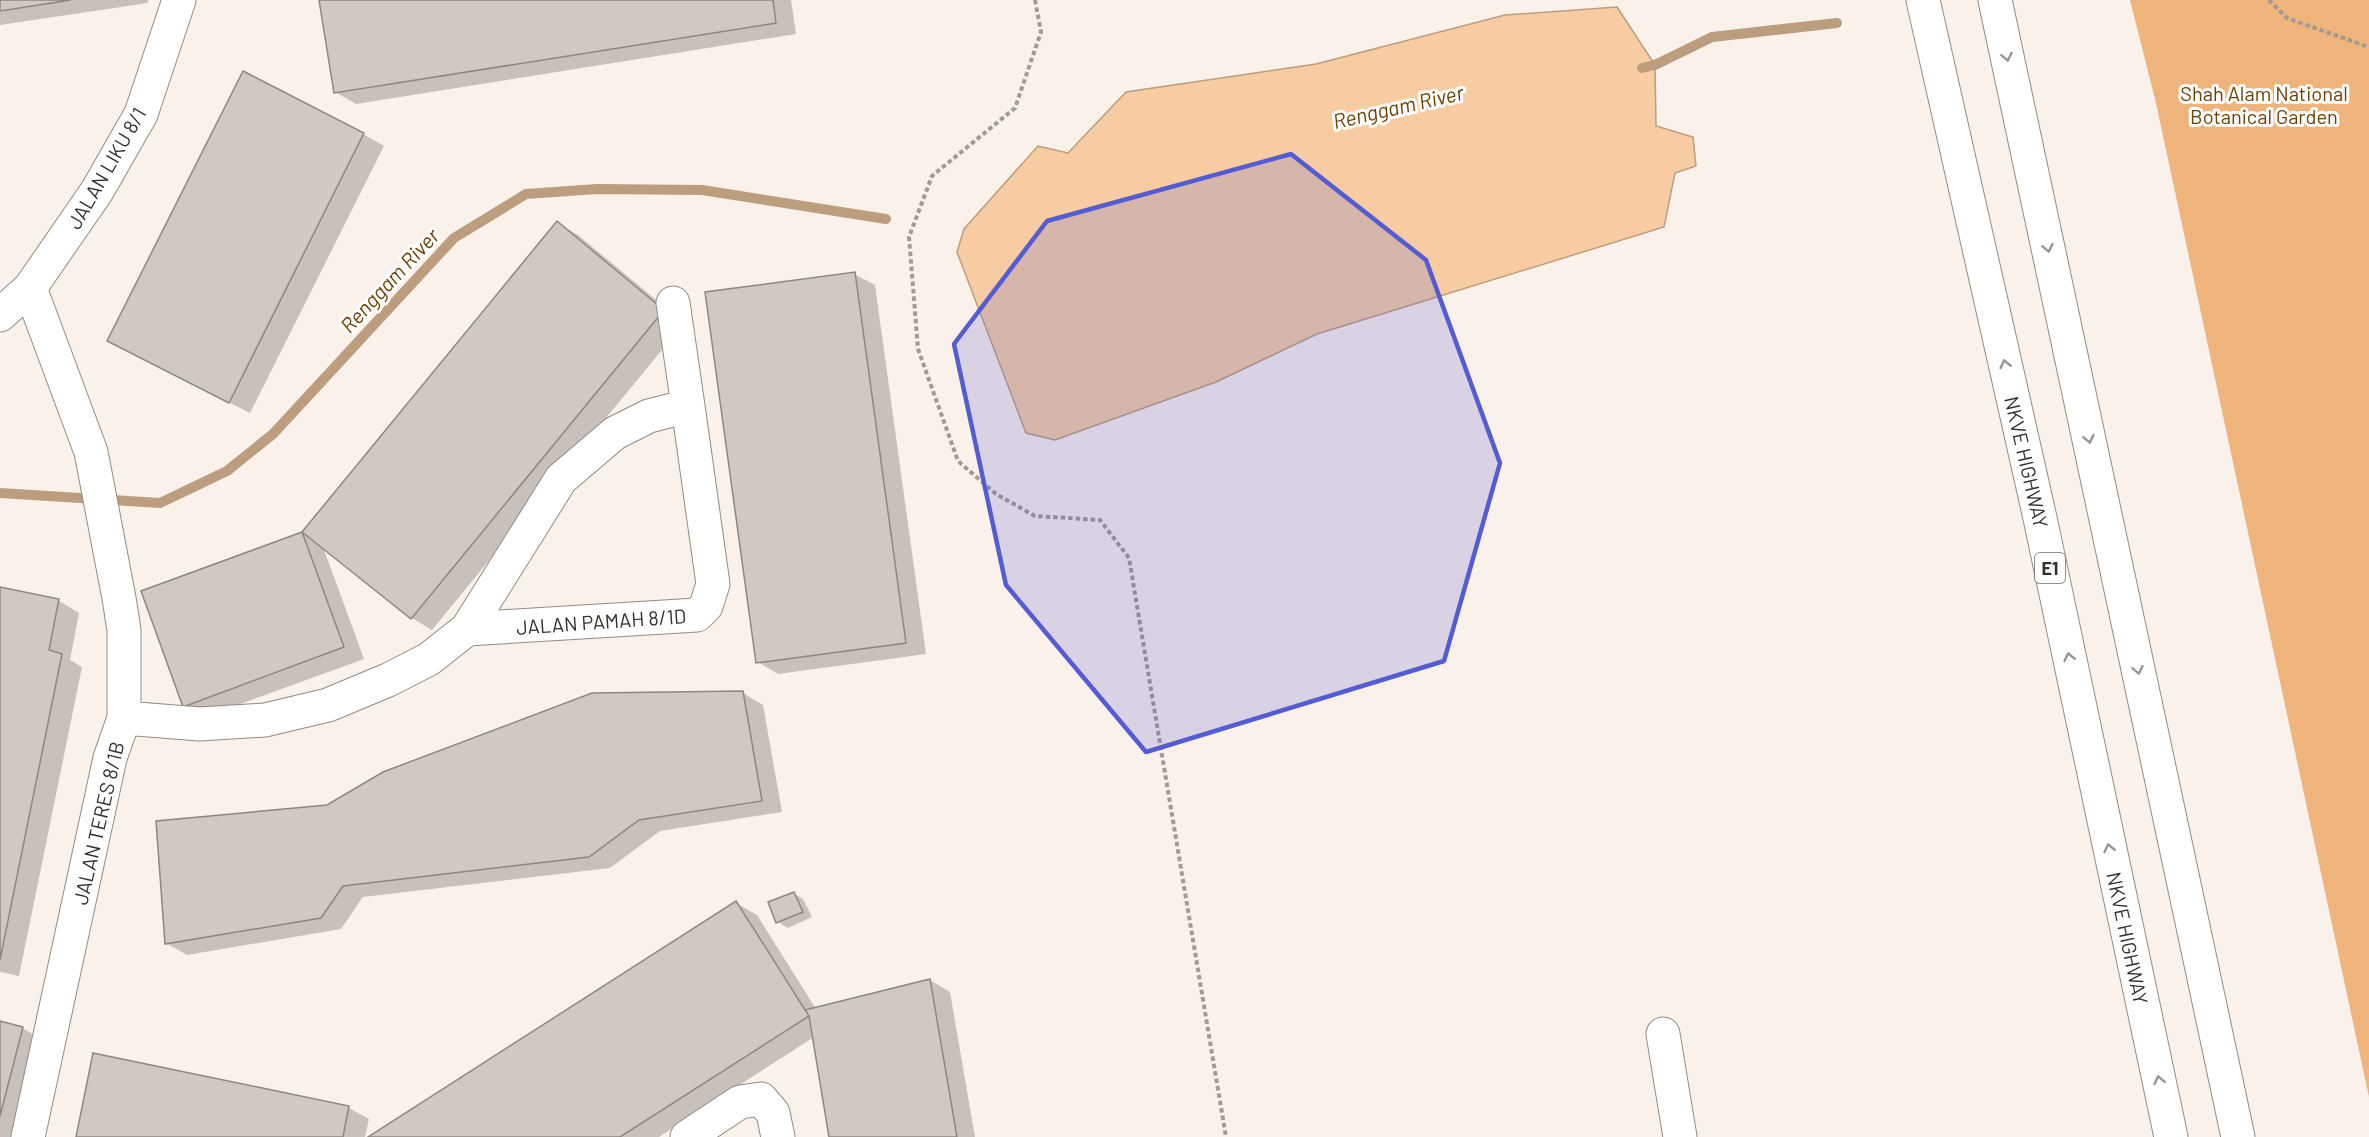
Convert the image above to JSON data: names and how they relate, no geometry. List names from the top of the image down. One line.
{"streets":{"main road":["JALAN LIKU 8/1","NKVE HIGHWAY","E1","JALAN PAMAH 8/1D","JALAN TERES 8/1B"]},"crossings":[["JALAN LIKU 8/1","JALAN TERES 8/1B"]],"water":["Renggam River"],"parks":["Shah Alam National Botanical Garden"]}
